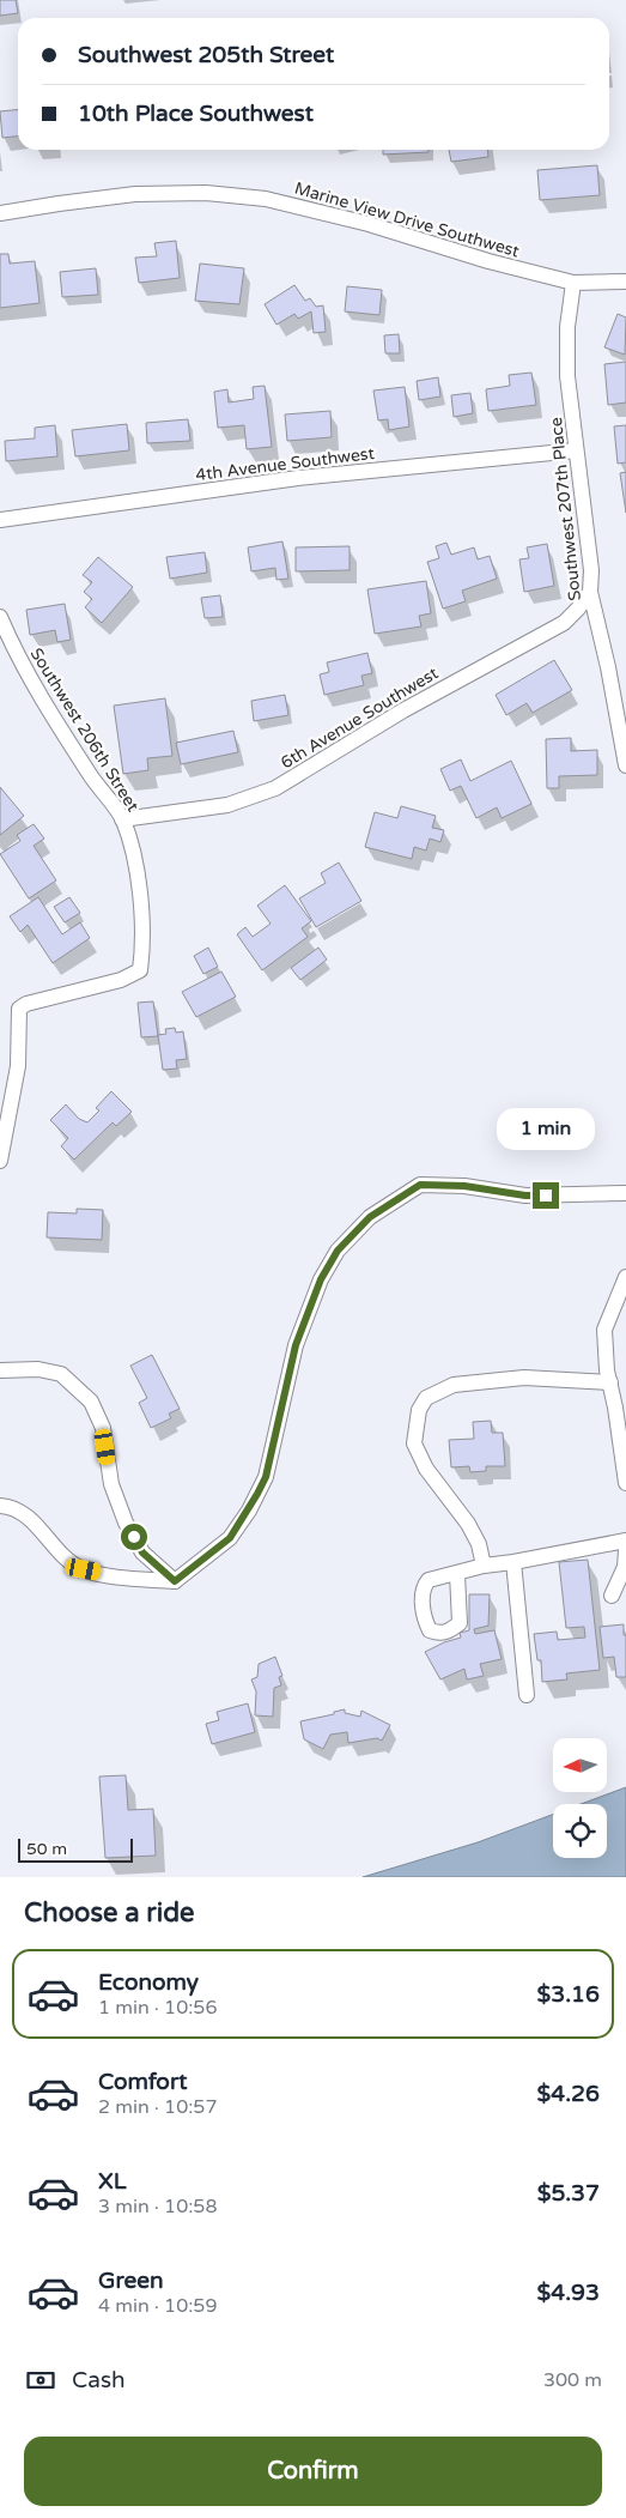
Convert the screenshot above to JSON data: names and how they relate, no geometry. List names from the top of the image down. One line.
{"streets":{"street":["Marine View Drive Southwest","4th Avenue Southwest","Southwest 207th Place","6th Avenue Southwest","Southwest 206th Street"]},"crossings":[["Marine View Drive Southwest","Southwest 207th Place"],["4th Avenue Southwest","Southwest 207th Place"],["Southwest 207th Place","6th Avenue Southwest"],["6th Avenue Southwest","Southwest 206th Street"]],"scale_bar":"50 m","north":"left","page":{"banner":["Southwest 205th Street","10th Place Southwest"],"bubble":"1 min","scale":"50 m","heading":"Choose a ride","list":[{"name":"Economy","note":"1 min · 10:56","value":"$3.16"},{"name":"Comfort","note":"2 min · 10:57","value":"$4.26"},{"name":"XL","note":"3 min · 10:58","value":"$5.37"},{"name":"Green","note":"4 min · 10:59","value":"$4.93"}],"pay":["Cash","300 m"],"buttons":"Confirm"}}
